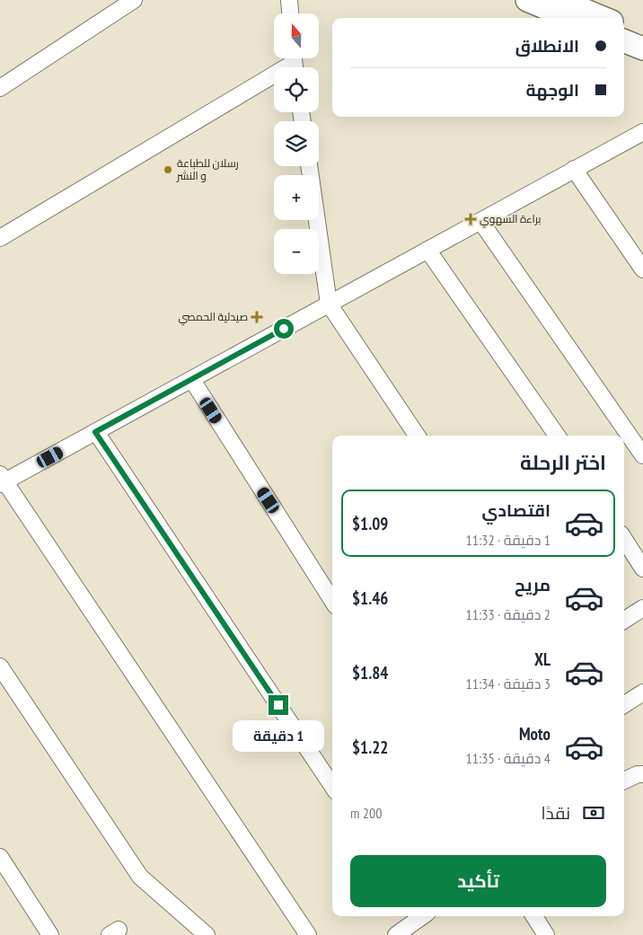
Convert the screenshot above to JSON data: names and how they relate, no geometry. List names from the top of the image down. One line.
{"places":{"other":["رسلان للطباعة و النشر"],"health":["براءة السهوي","صيدلية الحمصي"]},"north":"top","page":{"map_buttons":["+","−"],"banner":["الانطلاق","الوجهة"],"heading":"اختر الرحلة","list":[{"name":"اقتصادي","note":"1 دقيقة · 11:32","value":"$1.09"},{"name":"مريح","note":"2 دقيقة · 11:33","value":"$1.46"},{"name":"XL","note":"3 دقيقة · 11:34","value":"$1.84"},{"name":"Moto","note":"4 دقيقة · 11:35","value":"$1.22"}],"bubble":"1 دقيقة","pay":["نقدًا","200 m"],"buttons":"تأكيد"}}
